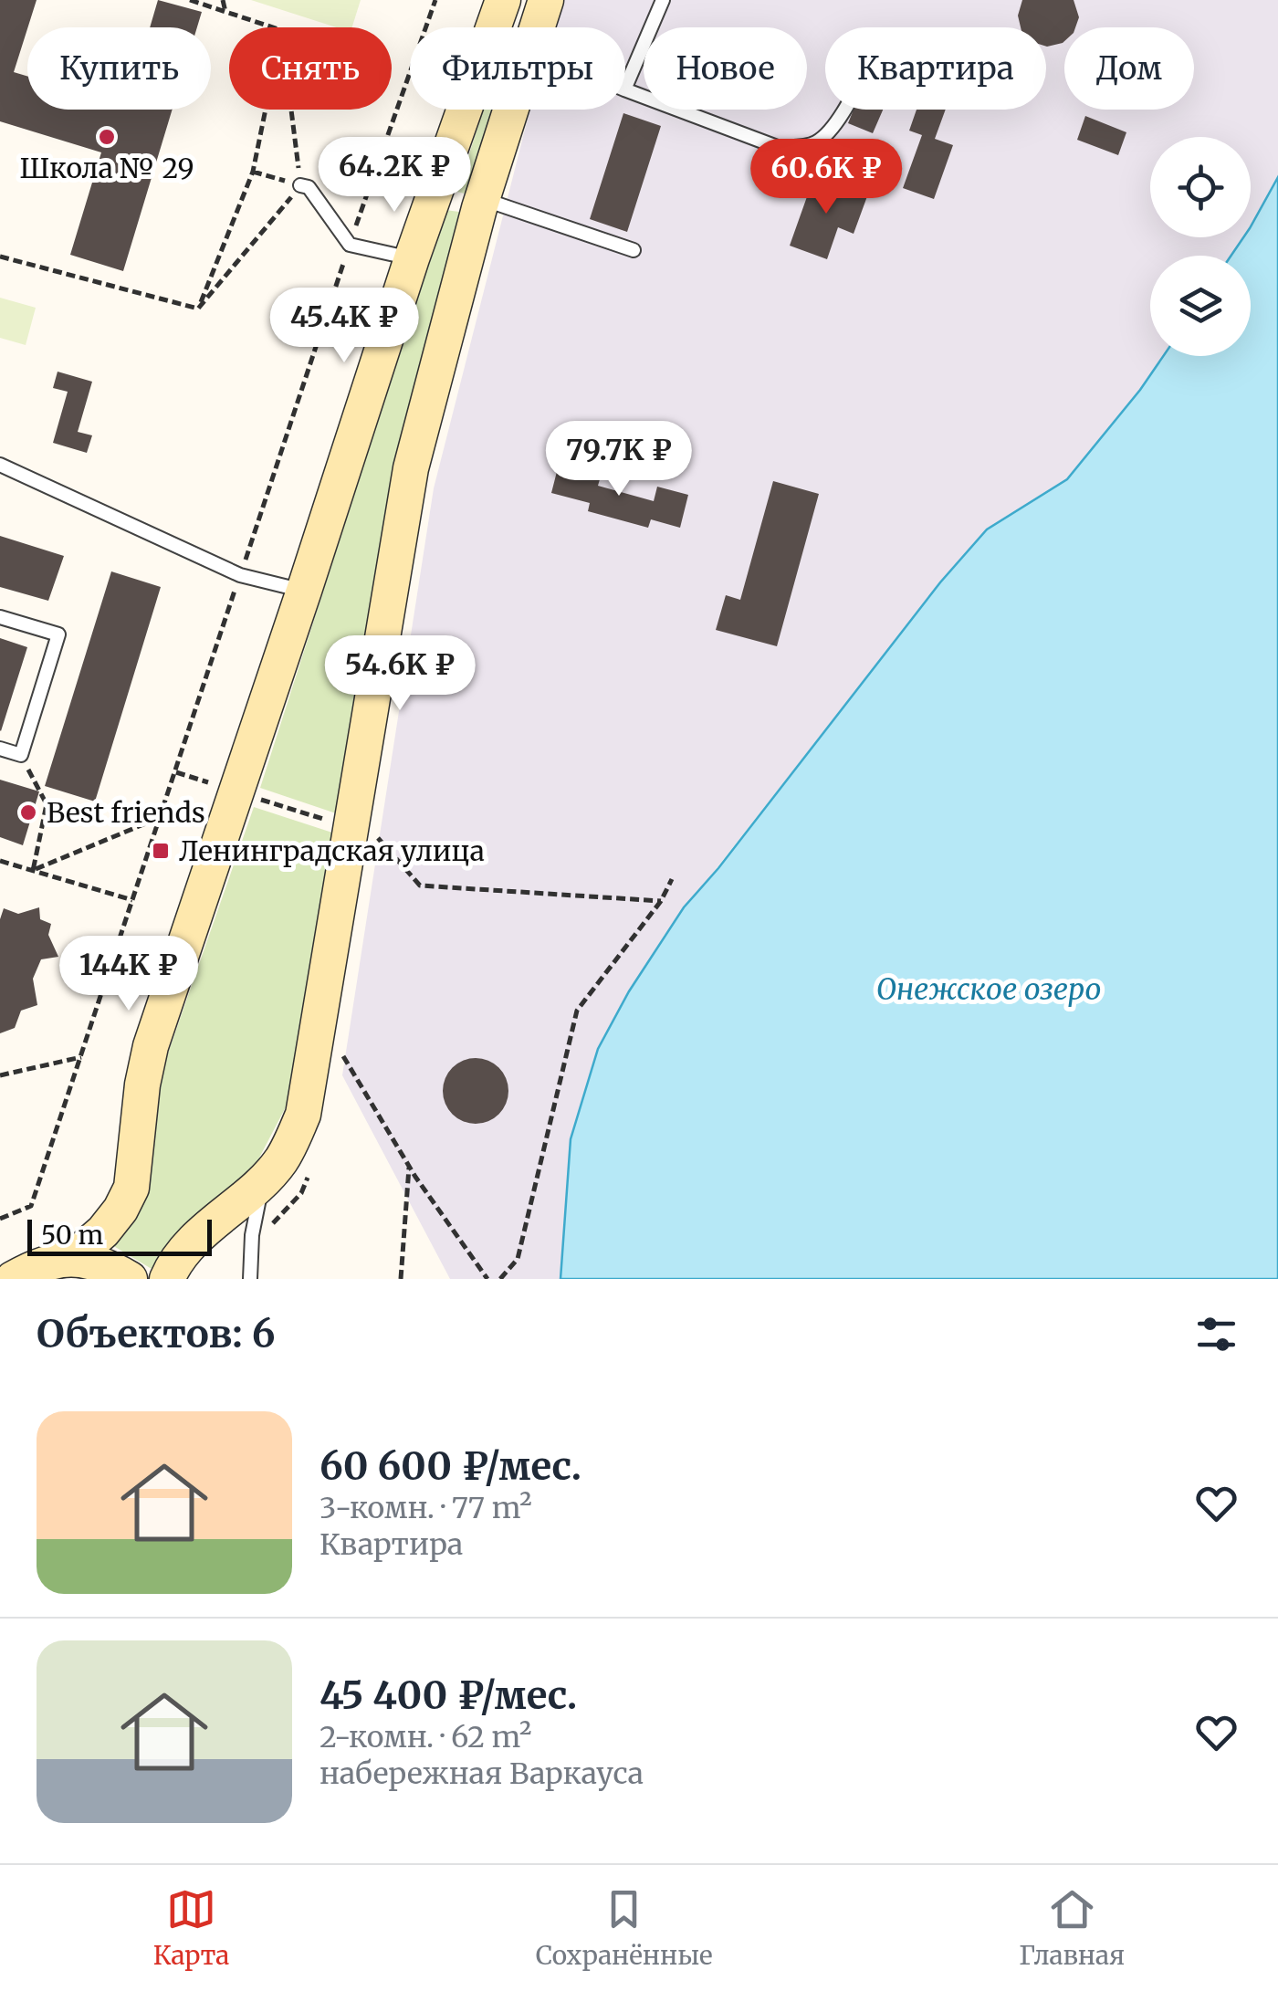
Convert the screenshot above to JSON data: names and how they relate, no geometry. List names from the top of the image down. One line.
{"water":["Онежское озеро"],"places":{"other":["Школа № 29","Best friends"],"transit":["Ленинградская улица"]},"scale_bar":"50 m","page":{"chip":["Купить","Снять","Фильтры","Новое","Квартира","Дом"],"price":["64.2K ₽","60.6K ₽","45.4K ₽","79.7K ₽","54.6K ₽","144K ₽"],"scale":"50 m","heading":"Объектов: 6","list":[{"name":"60 600 ₽/мес.","note":"3-комн. · 77 m² · Квартира"},{"name":"45 400 ₽/мес.","note":"2-комн. · 62 m² · набережная Варкауса"}],"tabs":["Карта","Сохранённые","Главная"]}}
